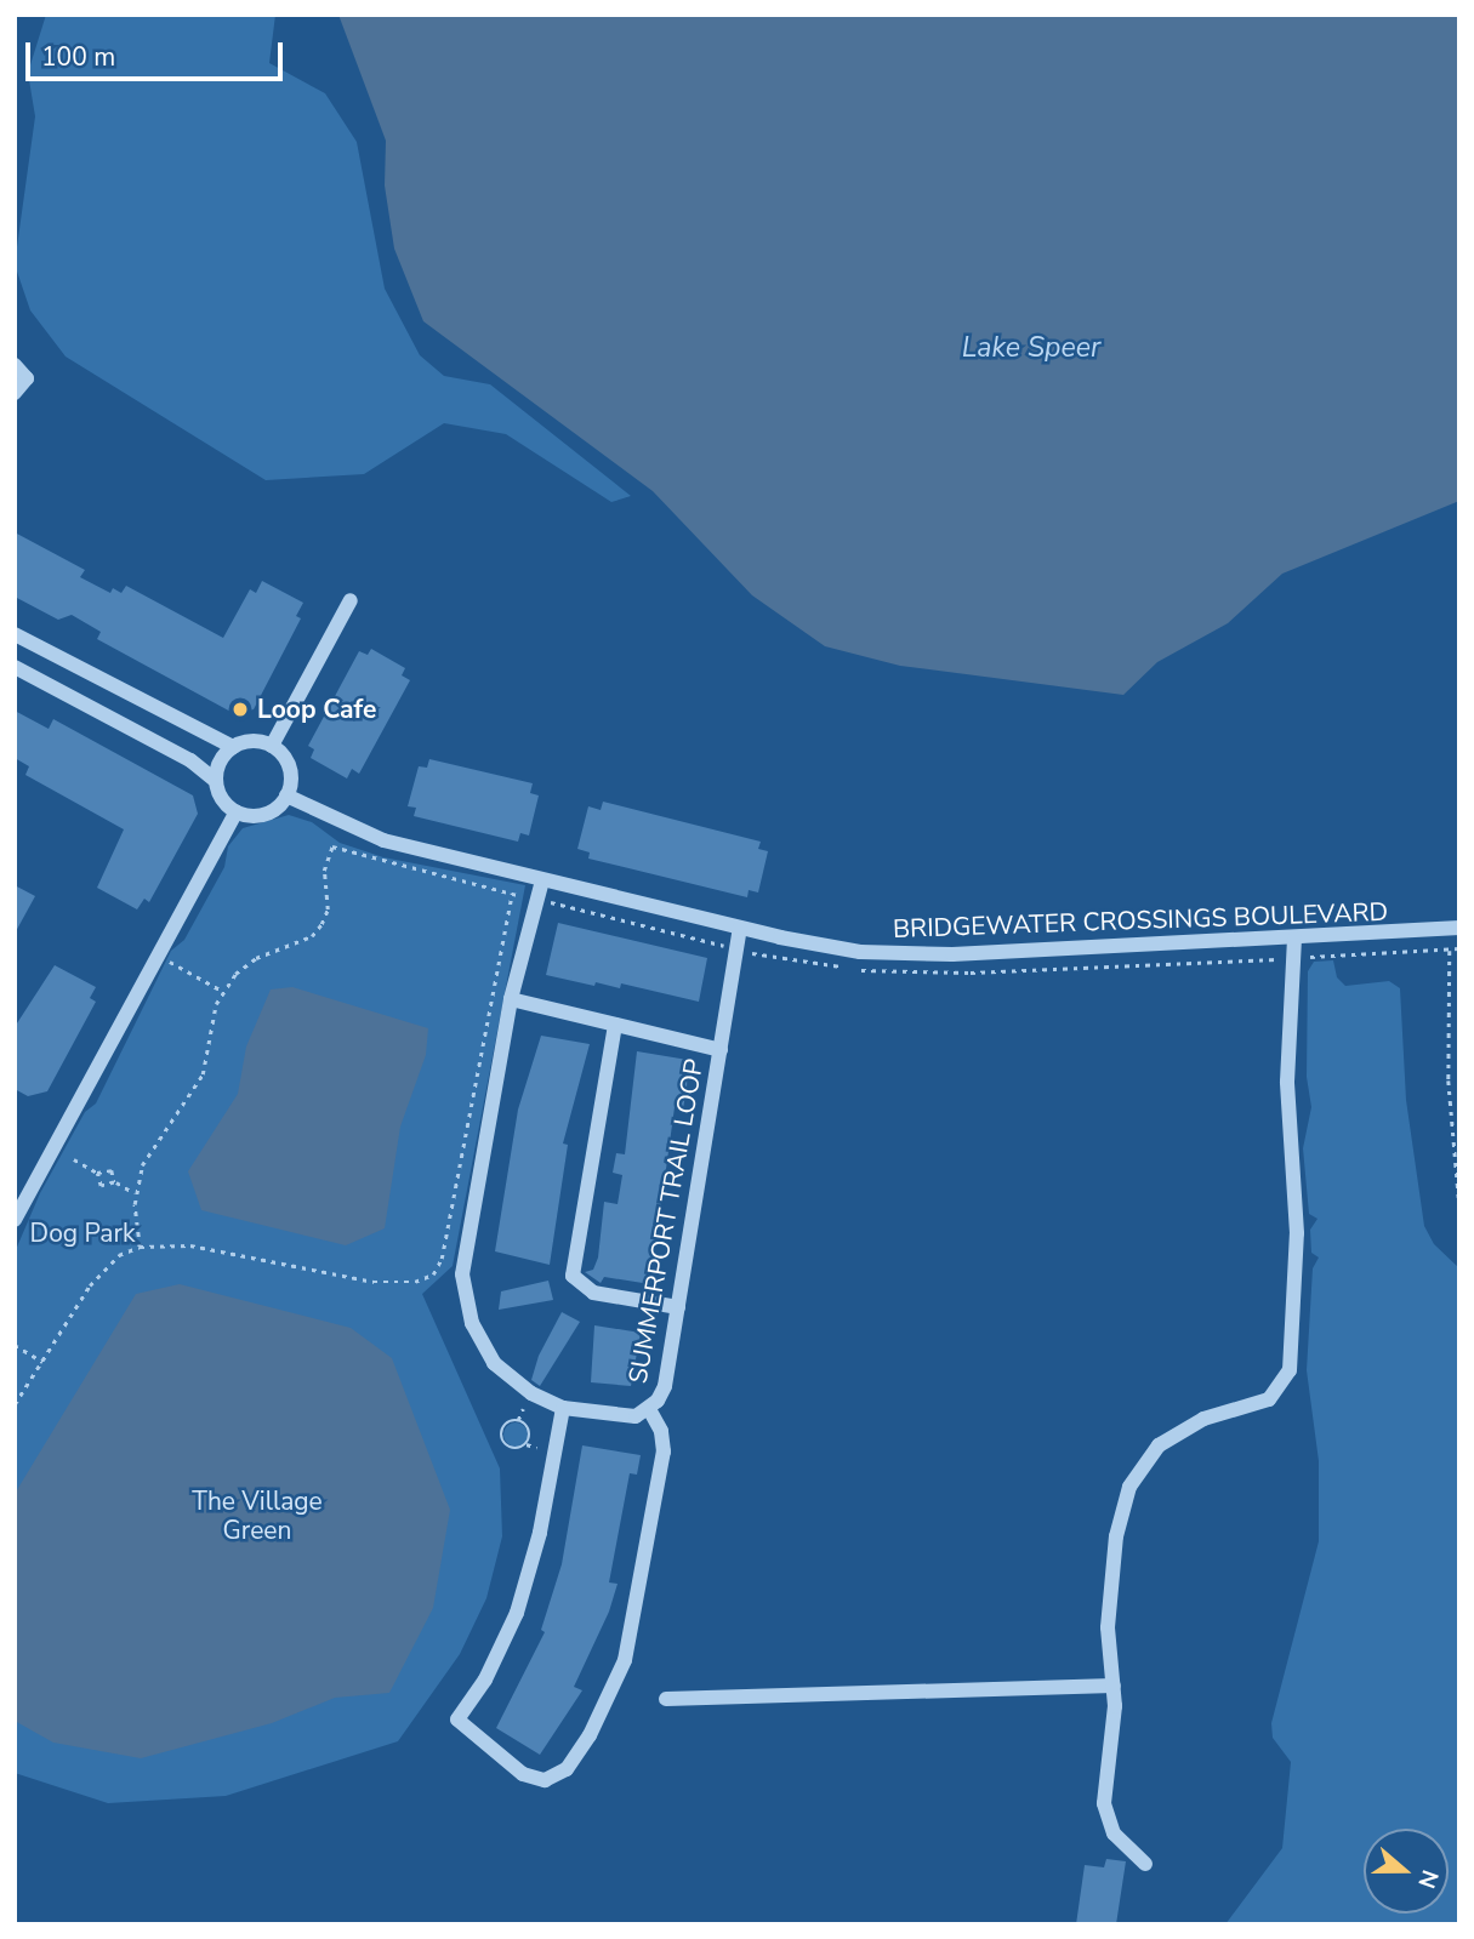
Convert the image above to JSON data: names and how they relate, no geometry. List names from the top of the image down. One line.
{"streets":{"street":["BRIDGEWATER CROSSINGS BOULEVARD","SUMMERPORT TRAIL LOOP"]},"crossings":[["BRIDGEWATER CROSSINGS BOULEVARD","SUMMERPORT TRAIL LOOP"]],"water":["Lake Speer"],"parks":["Dog Park","The Village Green"],"places":["Loop Cafe"],"scale_bar":"100 m","north":"right"}
